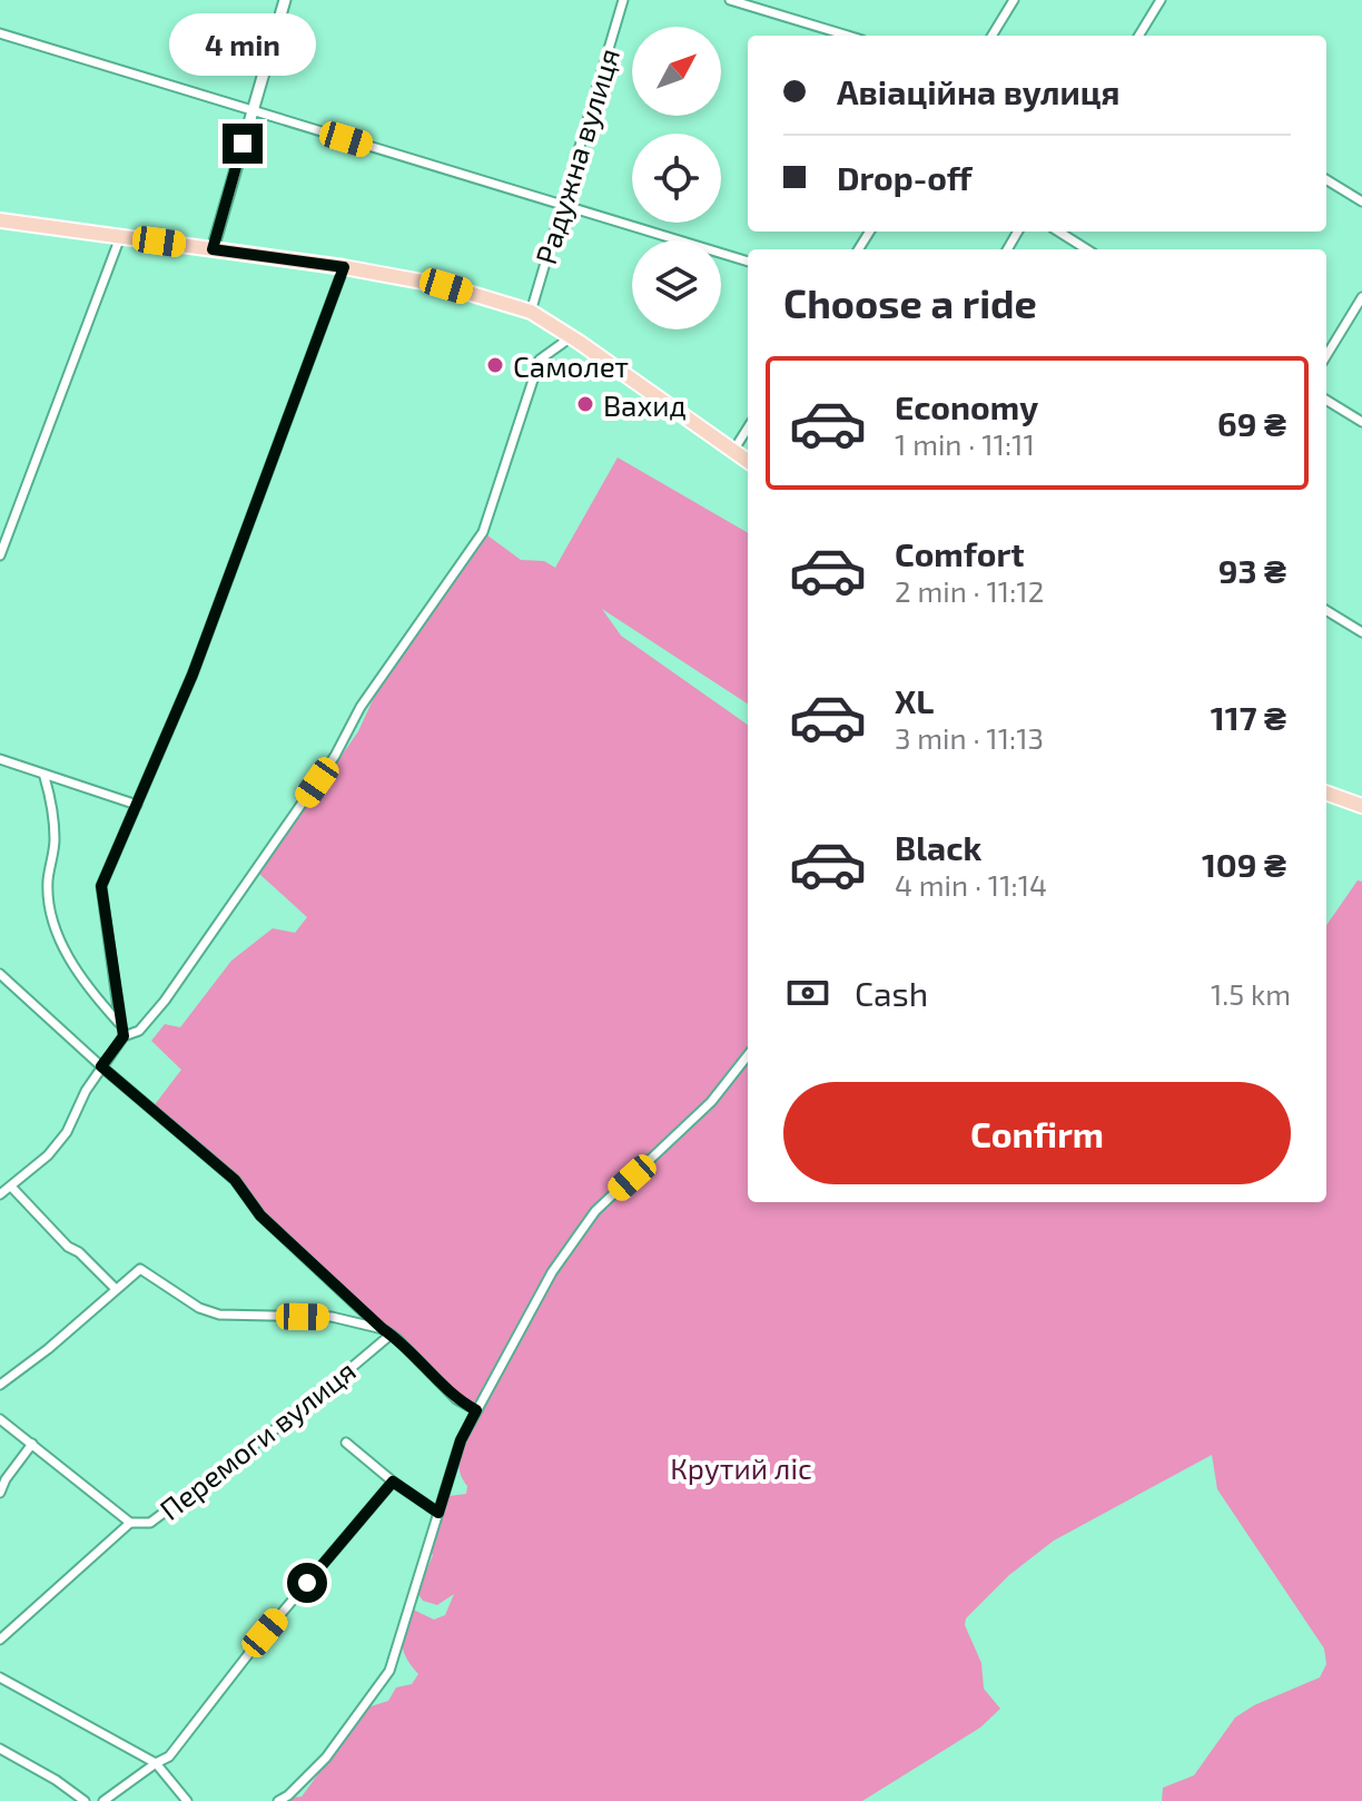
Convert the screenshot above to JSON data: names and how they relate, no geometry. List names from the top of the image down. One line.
{"streets":{"street":["Радужна вулиця","Перемоги вулиця"]},"parks":["Крутий ліс"],"places":["Самолет","Вахид"],"north":"top right","page":{"bubble":"4 min","banner":["Авіаційна вулиця","Drop-off"],"heading":"Choose a ride","list":[{"name":"Economy","note":"1 min · 11:11","value":"69 ₴"},{"name":"Comfort","note":"2 min · 11:12","value":"93 ₴"},{"name":"XL","note":"3 min · 11:13","value":"117 ₴"},{"name":"Black","note":"4 min · 11:14","value":"109 ₴"}],"pay":["Cash","1.5 km"],"buttons":"Confirm"}}
